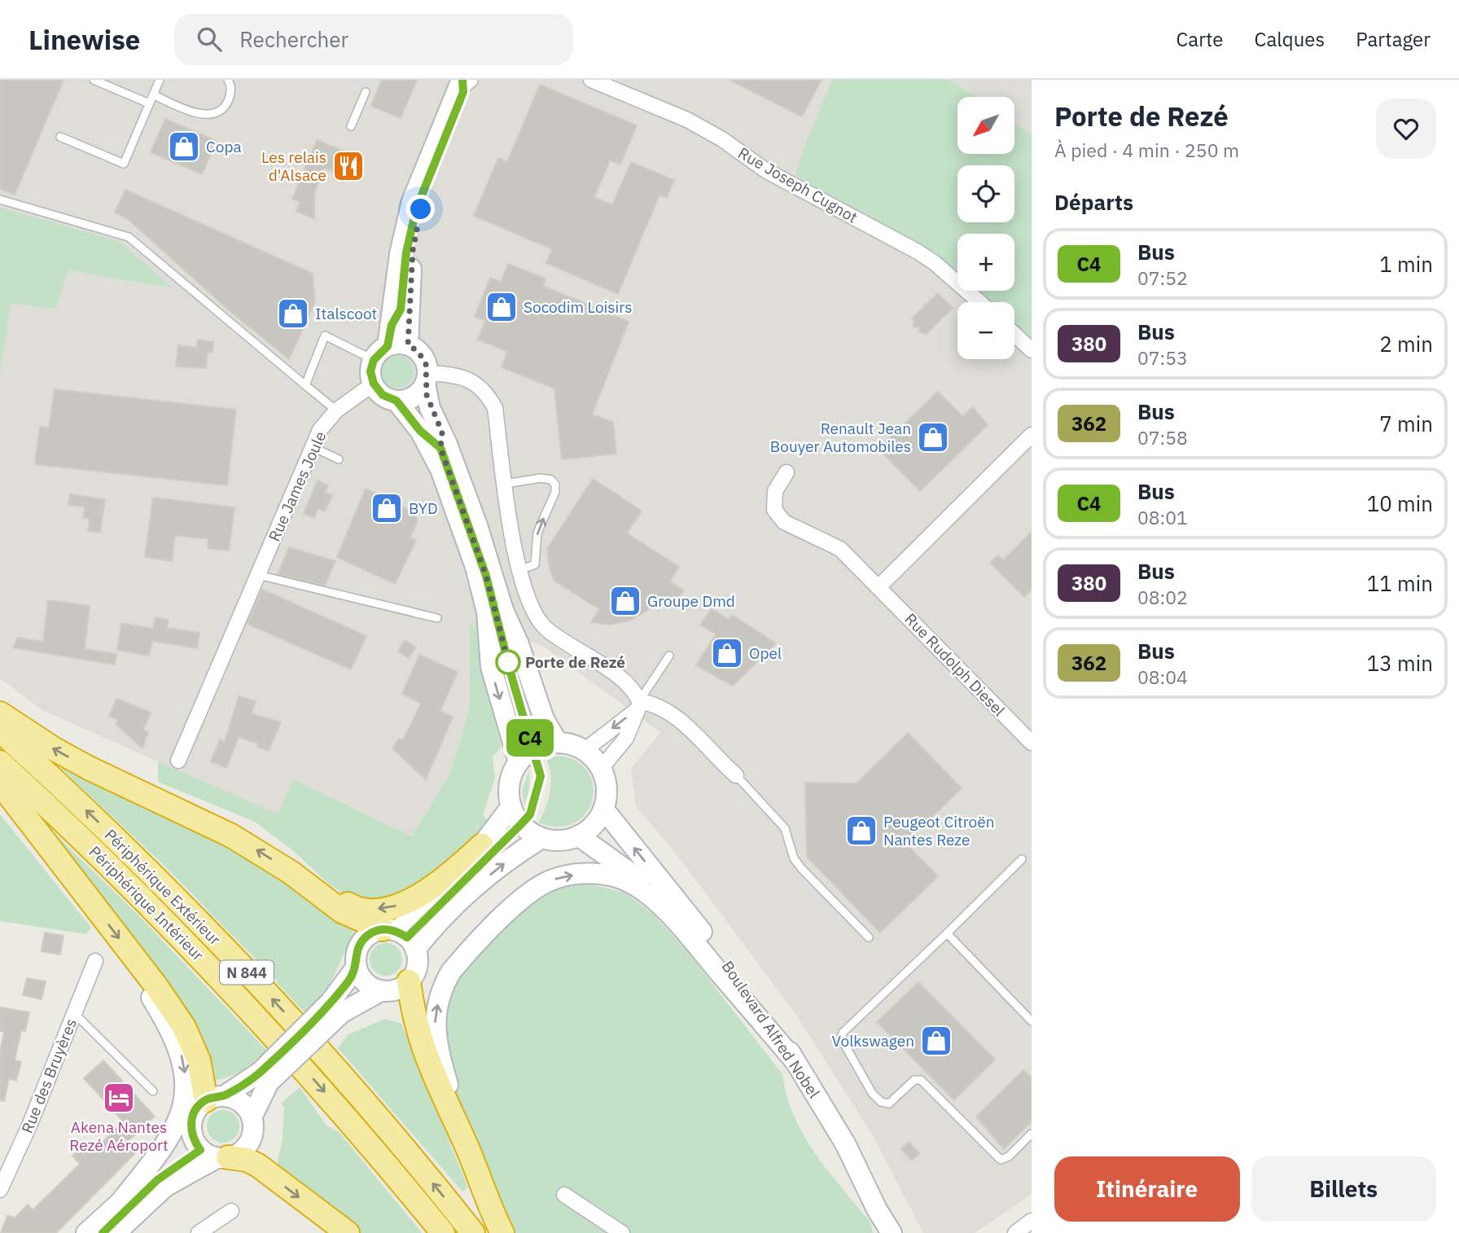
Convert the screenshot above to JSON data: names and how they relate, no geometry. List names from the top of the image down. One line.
{"streets":{"highway":["Périphérique Extérieur","Périphérique Intérieur","N 844"],"main road":["Boulevard Alfred Nobel"],"street":["Rue Joseph Cugnot","Rue James Joule","Rue Rudolph Diesel","Rue des Bruyères"]},"places":{"shop":["Copa","Socodim Loisirs","Italscoot","Renault Jean Bouyer Automobiles","BYD","Groupe Dmd","Opel","Peugeot Citroën Nantes Reze","Volkswagen"],"restaurant":["Les relais d'Alsace"],"other":["Porte de Rezé"],"hotel":["Akena Nantes Rezé Aéroport"]},"lines":["bus line C4"],"north":"bottom left","page":{"header":"Linewise","search":"Rechercher","nav":["Carte","Calques","Partager"],"on_map":"C4","heading":[["Porte de Rezé","À pied · 4 min · 250 m"],"Départs"],"map_buttons":["+","−"],"list":[{"mark":"C4","name":"Bus","note":"07:52","value":"1 min"},{"mark":"380","name":"Bus","note":"07:53","value":"2 min"},{"mark":"362","name":"Bus","note":"07:58","value":"7 min"},{"mark":"C4","name":"Bus","note":"08:01","value":"10 min"},{"mark":"380","name":"Bus","note":"08:02","value":"11 min"},{"mark":"362","name":"Bus","note":"08:04","value":"13 min"}],"buttons":["Itinéraire","Billets"]}}
